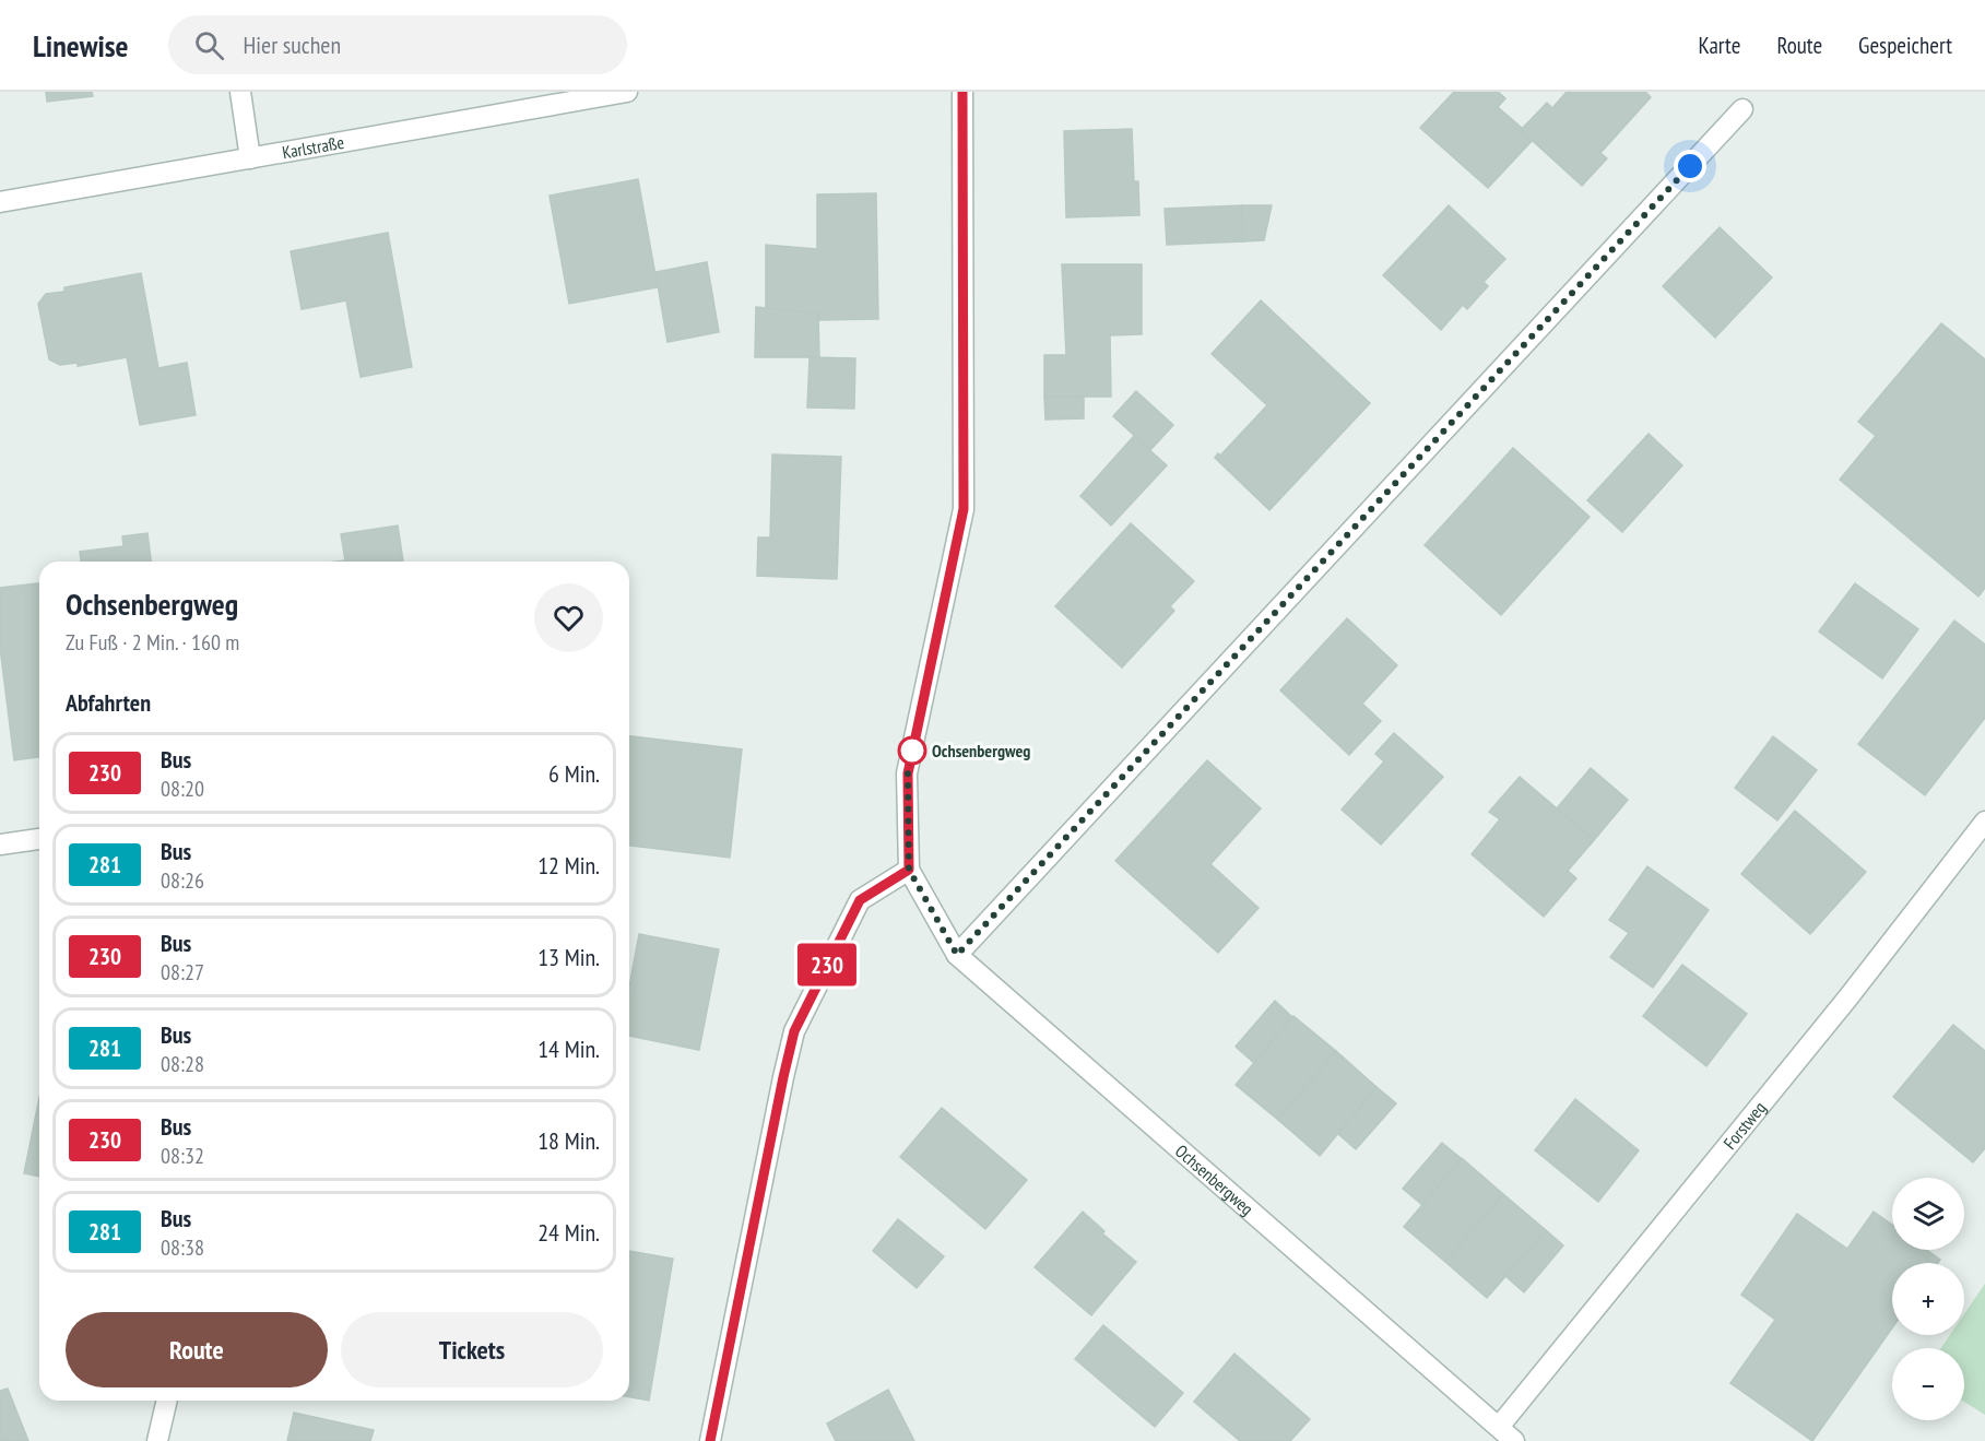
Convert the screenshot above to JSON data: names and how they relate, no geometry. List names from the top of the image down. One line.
{"streets":{"street":["Karlstraße","Forstweg","Ochsenbergweg"]},"crossings":[["Forstweg","Ochsenbergweg"]],"places":["Ochsenbergweg"],"lines":["bus line 230"],"page":{"header":"Linewise","search":"Hier suchen","nav":["Karte","Route","Gespeichert"],"on_map":"230","heading":[["Ochsenbergweg","Zu Fuß · 2 Min. · 160 m"],"Abfahrten"],"list":[{"mark":"230","name":"Bus","note":"08:20","value":"6 Min."},{"mark":"281","name":"Bus","note":"08:26","value":"12 Min."},{"mark":"230","name":"Bus","note":"08:27","value":"13 Min."},{"mark":"281","name":"Bus","note":"08:28","value":"14 Min."},{"mark":"230","name":"Bus","note":"08:32","value":"18 Min."},{"mark":"281","name":"Bus","note":"08:38","value":"24 Min."}],"map_buttons":["+","−"],"buttons":["Route","Tickets"]}}
